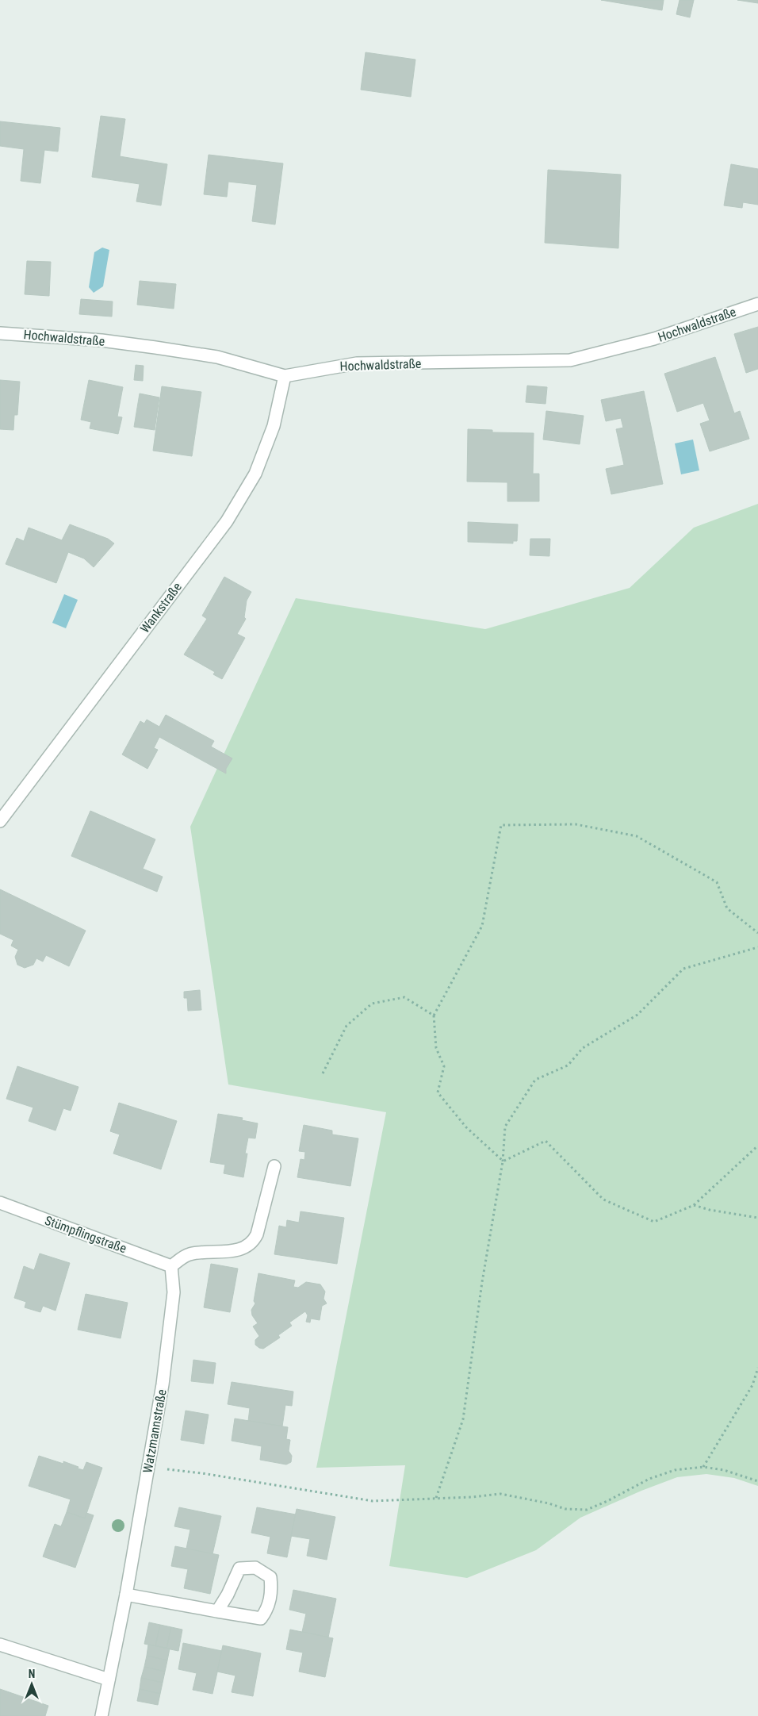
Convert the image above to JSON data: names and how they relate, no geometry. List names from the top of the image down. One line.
{"streets":{"street":["Hochwaldstraße","Wankstraße","Stümpflingstraße","Watzmannstraße"]},"crossings":[["Hochwaldstraße","Wankstraße"],["Stümpflingstraße","Watzmannstraße"]],"north":"top"}
